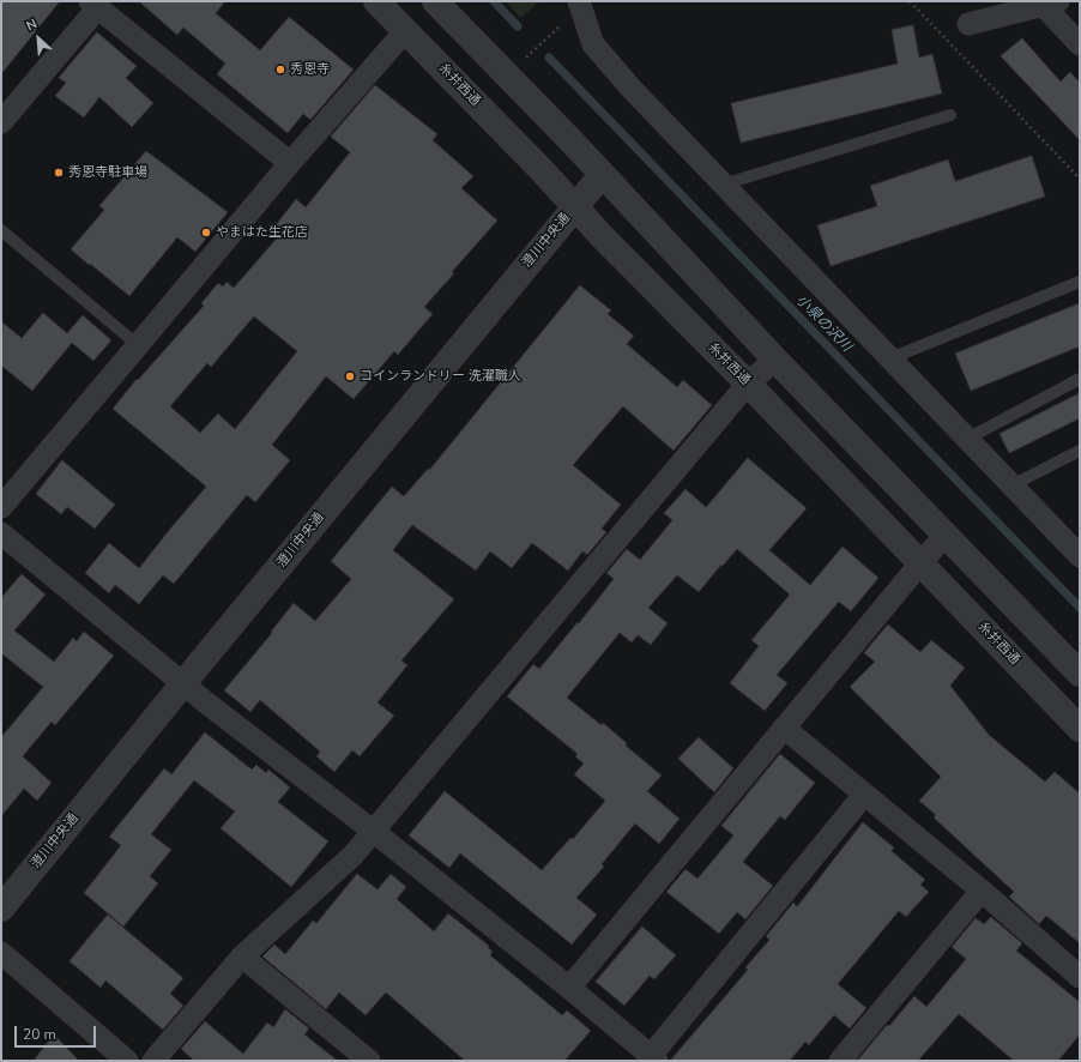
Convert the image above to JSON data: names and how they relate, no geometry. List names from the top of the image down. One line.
{"streets":{"street":["糸井西通","澄川中央通"]},"crossings":[["糸井西通","澄川中央通"]],"water":["小泉の沢川"],"places":["秀恩寺","秀恩寺駐車場","やまはた生花店","コインランドリー 洗濯職人"],"scale_bar":"20 m","north":"top left"}
